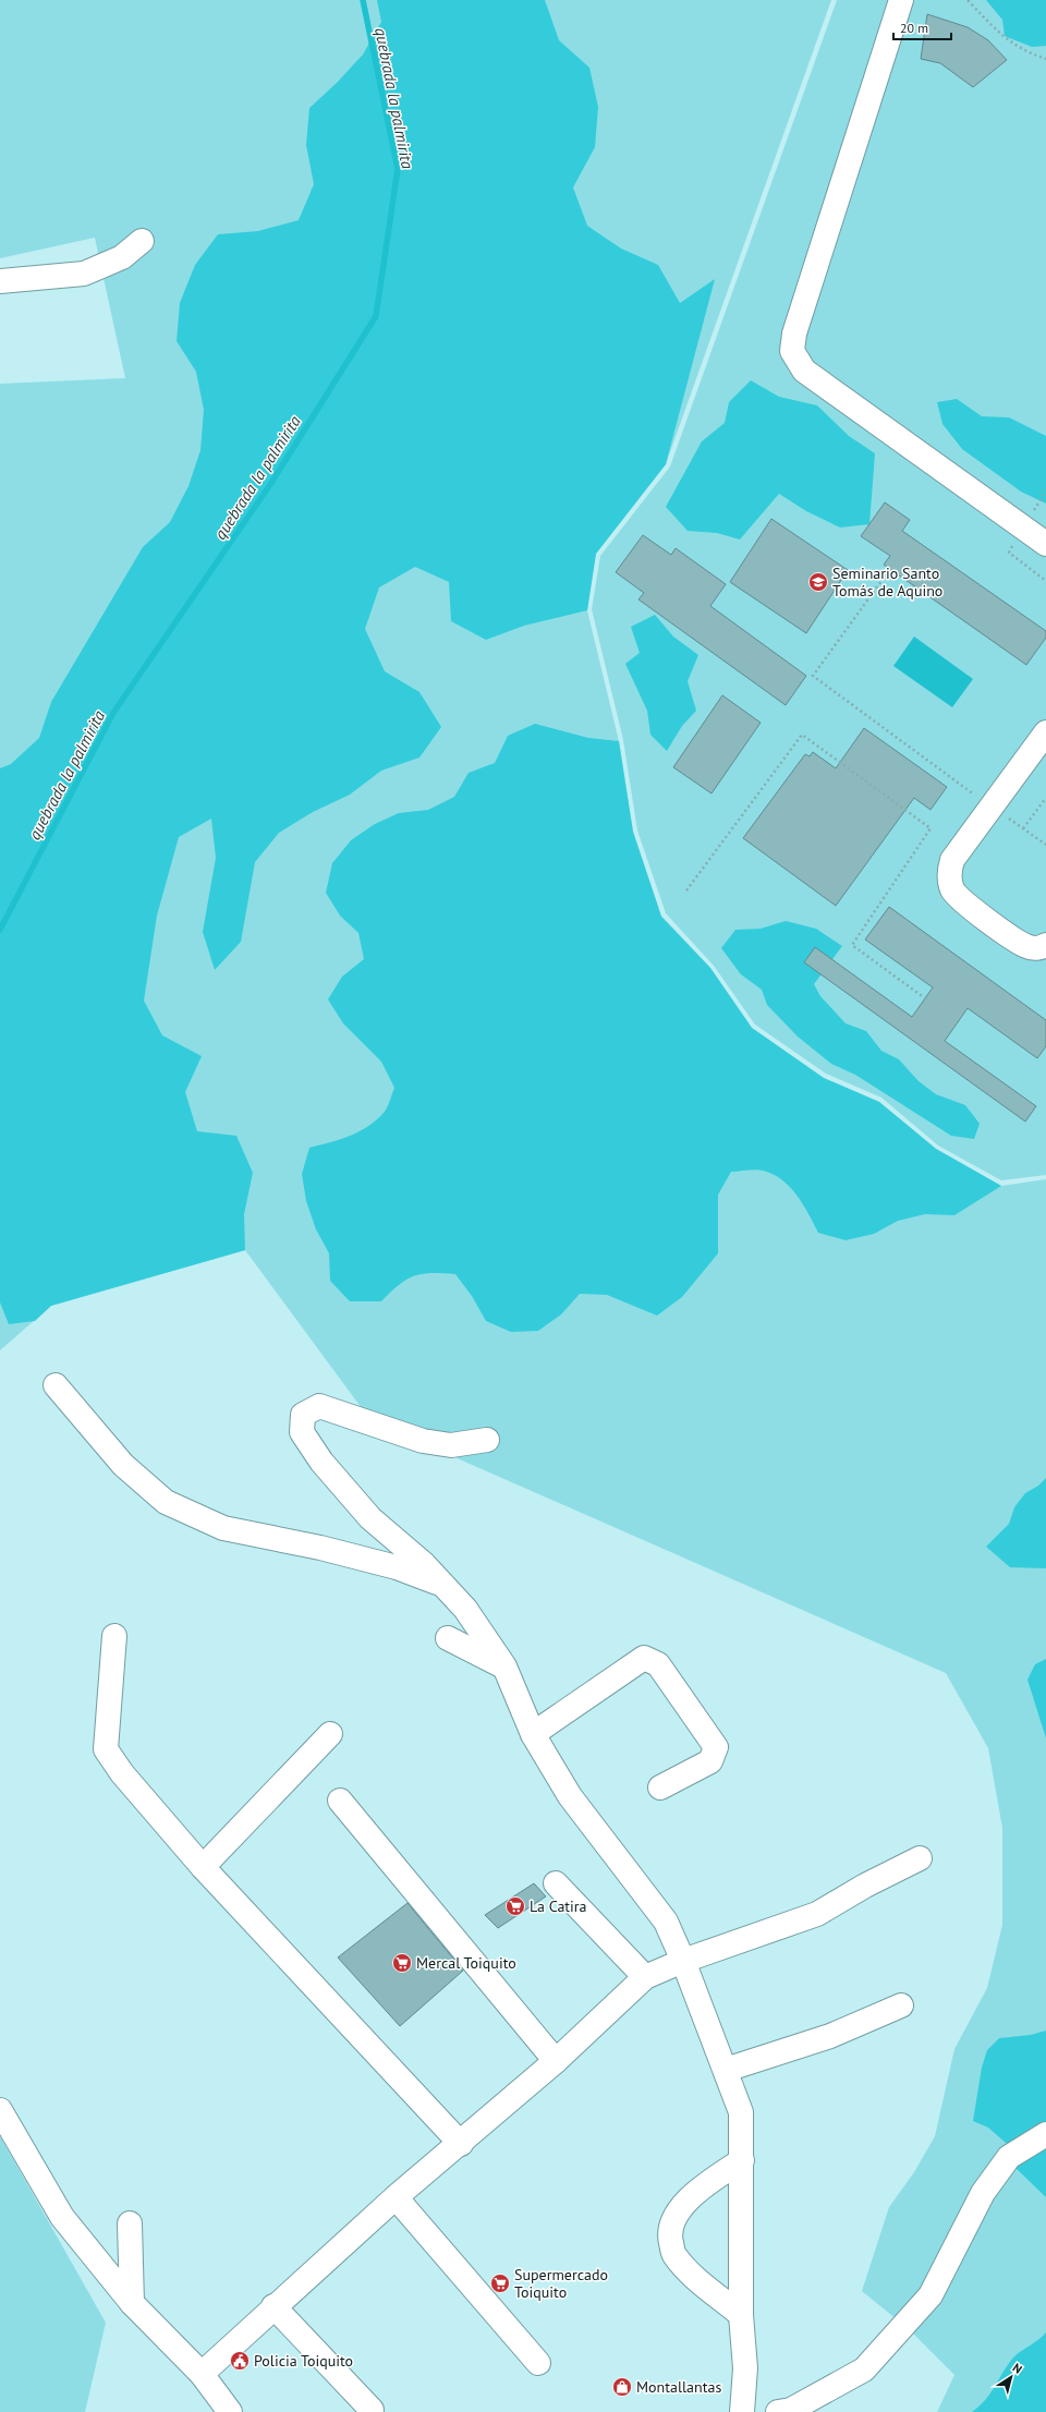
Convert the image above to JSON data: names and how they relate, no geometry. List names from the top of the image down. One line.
{"water":["quebrada la palmirita"],"places":{"school or university":["Seminario Santo Tomás de Aquino"],"supermarket":["La Catira","Mercal Toiquito","Supermercado Toiquito"],"public building":["Policia Toiquito"],"shop":["Montallantas"]},"scale_bar":"20 m","north":"top right"}
